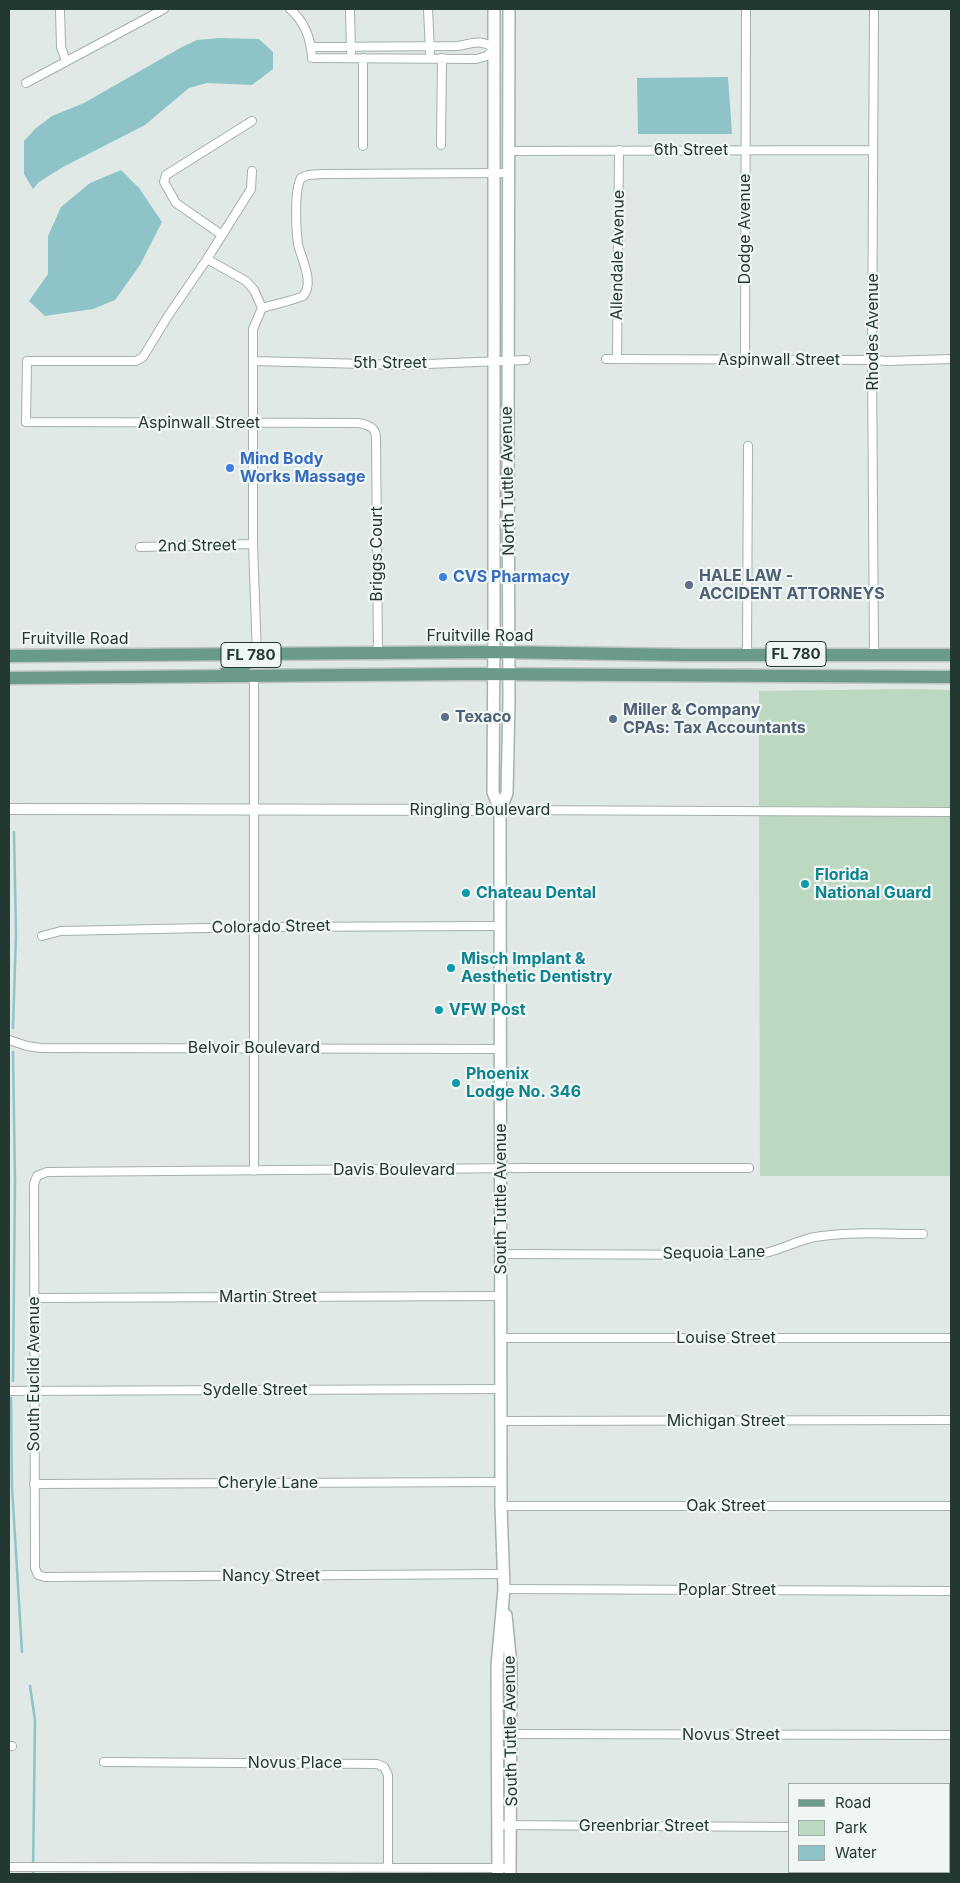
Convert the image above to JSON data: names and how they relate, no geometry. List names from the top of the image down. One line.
{"streets":{"main road":["North Tuttle Avenue","Fruitville Road","FL 780","South Tuttle Avenue"],"street":["6th Street","Dodge Avenue","Allendale Avenue","Rhodes Avenue","Aspinwall Street","5th Street","2nd Street","Briggs Court","Ringling Boulevard","Colorado Street","Belvoir Boulevard","Davis Boulevard","Sequoia Lane","Martin Street","Louise Street","South Euclid Avenue","Sydelle Street","Michigan Street","Cheryle Lane","Oak Street","Nancy Street","Poplar Street","Novus Street","Novus Place","Greenbriar Street"]},"crossings":[["6th Street","Dodge Avenue"],["6th Street","Allendale Avenue"],["6th Street","Rhodes Avenue"],["6th Street","North Tuttle Avenue"],["Dodge Avenue","Aspinwall Street"],["Allendale Avenue","Aspinwall Street"],["Rhodes Avenue","Aspinwall Street"],["Rhodes Avenue","Fruitville Road"],["Aspinwall Street","Briggs Court"],["5th Street","North Tuttle Avenue"],["North Tuttle Avenue","Fruitville Road"],["North Tuttle Avenue","FL 780"],["North Tuttle Avenue","Ringling Boulevard"],["North Tuttle Avenue","South Tuttle Avenue"],["Briggs Court","Fruitville Road"],["Ringling Boulevard","South Tuttle Avenue"],["Colorado Street","South Tuttle Avenue"],["Belvoir Boulevard","South Tuttle Avenue"],["Davis Boulevard","South Tuttle Avenue"],["Davis Boulevard","South Euclid Avenue"],["South Tuttle Avenue","Sequoia Lane"],["South Tuttle Avenue","Martin Street"],["South Tuttle Avenue","Louise Street"],["South Tuttle Avenue","Sydelle Street"],["South Tuttle Avenue","Michigan Street"],["South Tuttle Avenue","Cheryle Lane"],["South Tuttle Avenue","Oak Street"],["South Tuttle Avenue","Nancy Street"],["South Tuttle Avenue","Poplar Street"],["South Tuttle Avenue","Novus Street"],["South Tuttle Avenue","Greenbriar Street"],["Martin Street","South Euclid Avenue"],["South Euclid Avenue","Sydelle Street"],["South Euclid Avenue","Cheryle Lane"],["South Euclid Avenue","Nancy Street"]],"places":["Mind Body Works Massage","CVS Pharmacy","HALE LAW - ACCIDENT ATTORNEYS","Texaco","Miller & Company CPAs: Tax Accountants","Florida National Guard","Chateau Dental","Misch Implant & Aesthetic Dentistry","VFW Post","Phoenix Lodge No. 346"],"legend":["Road","Park","Water"]}
